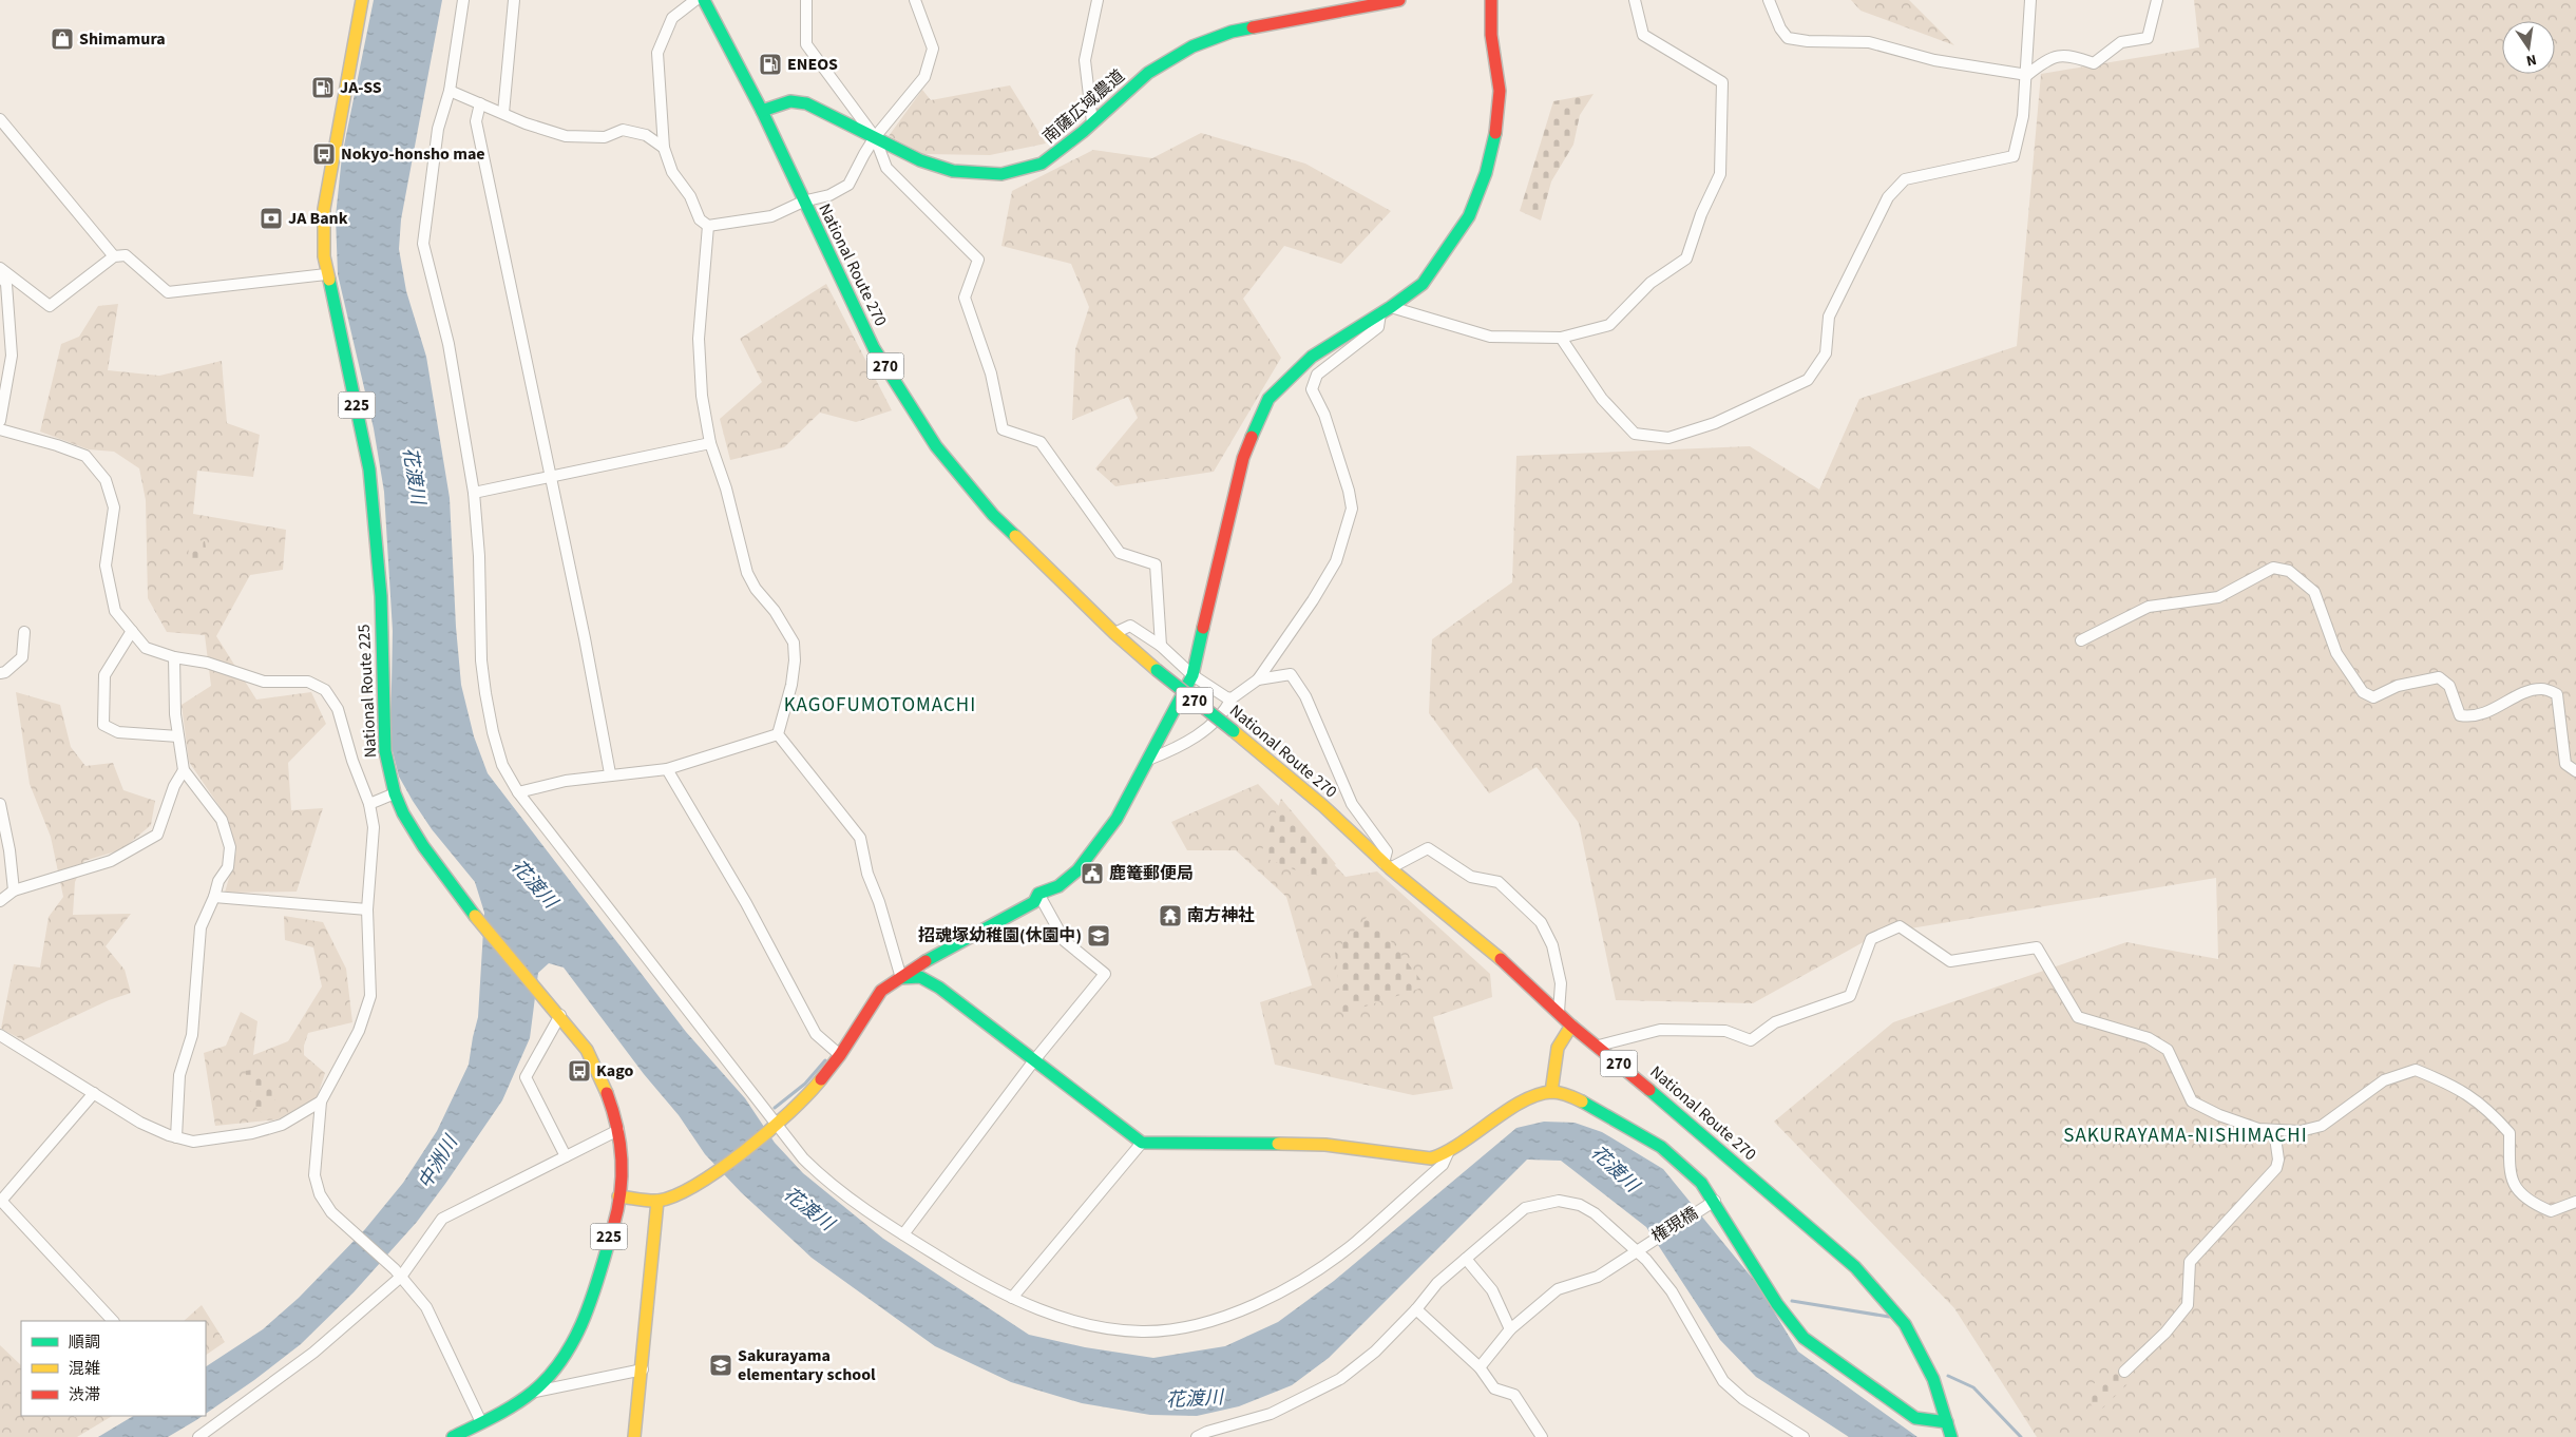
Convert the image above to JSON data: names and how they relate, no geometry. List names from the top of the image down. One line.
{"streets":{"main road":["南薩広域農道","National Route 270","270","225","National Route 225"],"street":["権現橋"]},"crossings":[["南薩広域農道","National Route 270"]],"districts":["KAGOFUMOTOMACHI","SAKURAYAMA-NISHIMACHI"],"water":["花渡川","中洲川"],"places":{"shop":["Shimamura"],"fuel station":["ENEOS","JA-SS"],"bus stop":["Nokyo-honsho mae","Kago"],"bank":["JA Bank"],"public building":["鹿篭郵便局"],"temple":["南方神社"],"school or university":["招魂塚幼稚園(休園中)","Sakurayama elementary school"]},"legend":["順調","混雑","渋滞"],"north":"bottom"}
